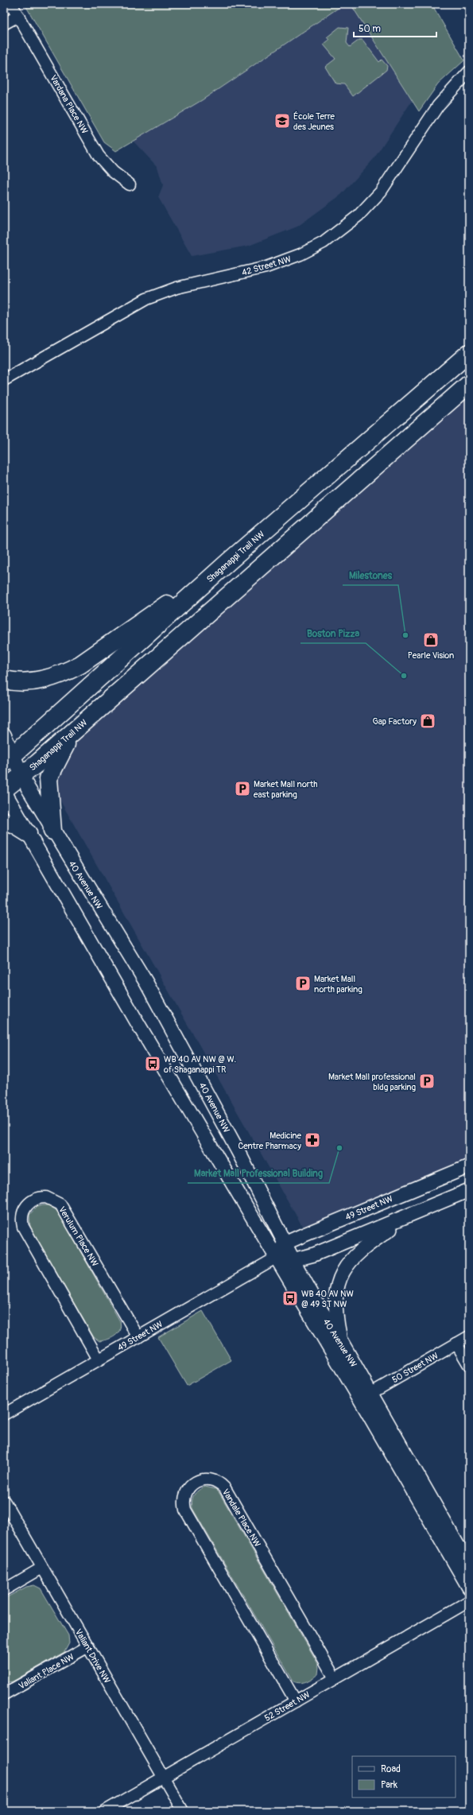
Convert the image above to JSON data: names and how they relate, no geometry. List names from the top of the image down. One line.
{"streets":{"main road":["Shaganappi Trail NW"],"street":["Vardana Place NW","42 Street NW","40 Avenue NW","49 Street NW","Verulum Place NW","50 Street NW","Vandale Place NW","Valiant Drive NW","Valiant Place NW","52 Street NW"]},"crossings":[["Shaganappi Trail NW","40 Avenue NW"],["40 Avenue NW","49 Street NW"],["40 Avenue NW","50 Street NW"],["49 Street NW","Verulum Place NW"],["Vandale Place NW","52 Street NW"],["Valiant Drive NW","Valiant Place NW"],["Valiant Drive NW","52 Street NW"]],"places":{"school or university":["École Terre des Jeunes"],"other":["Milestones","Boston Pizza","Market Mall Professional Building"],"shop":["Pearle Vision","Gap Factory"],"parking":["Market Mall north east parking","Market Mall north parking","Market Mall professional bldg parking"],"bus stop":["WB 40 AV NW @ W. of Shaganappi TR","WB 40 AV NW @ 49 ST NW"],"pharmacy":["Medicine Centre Pharmacy"]},"legend":["Road","Park"],"scale_bar":"50 m"}
